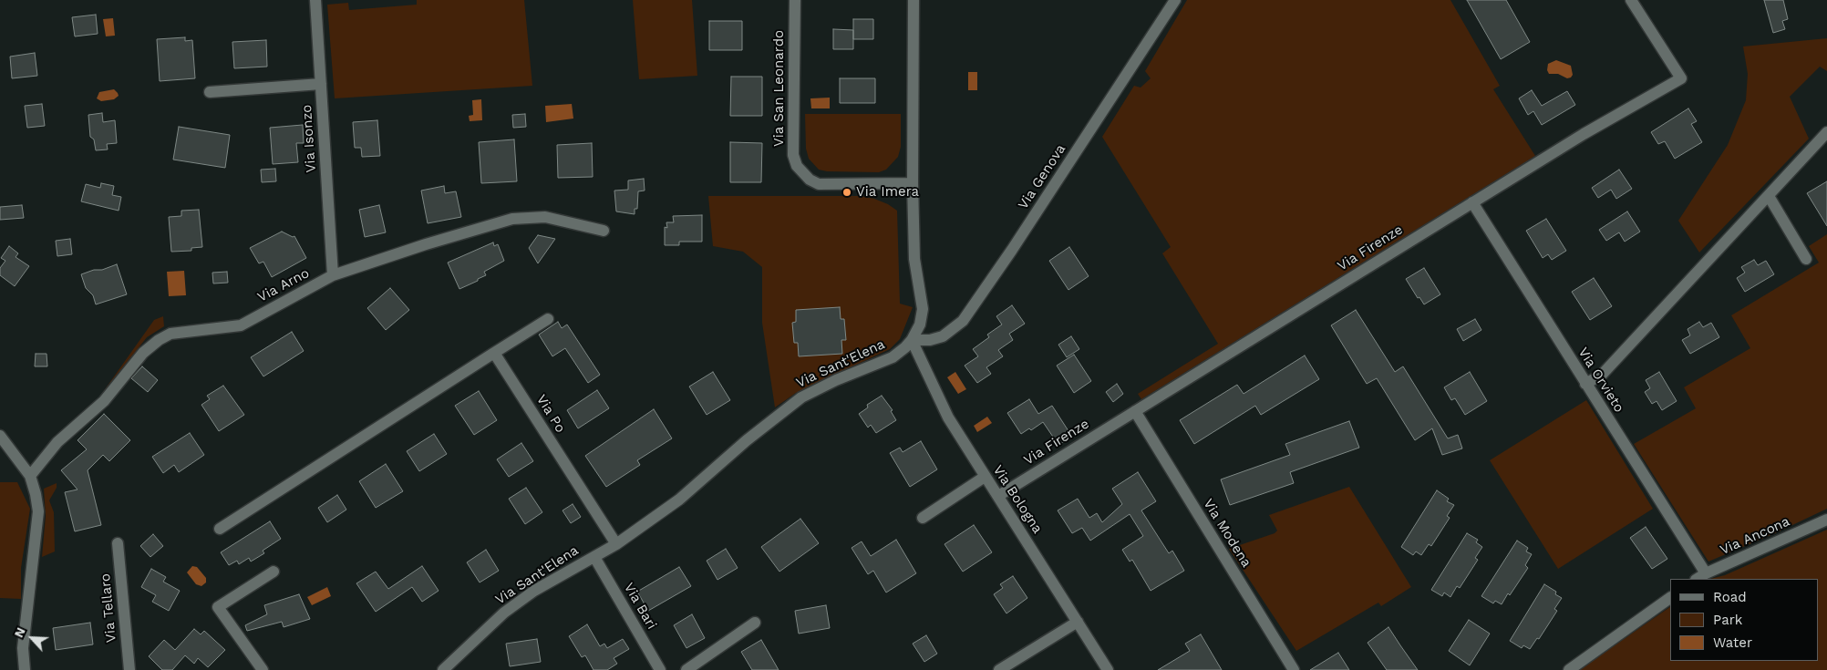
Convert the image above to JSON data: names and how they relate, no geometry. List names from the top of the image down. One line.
{"streets":{"street":["Via San Leonardo","Via Isonzo","Via Genova","Via Firenze","Via Arno","Via Sant'Elena","Via Orvieto","Via Po","Via Bologna","Via Modena","Via Ancona","Via Bari","Via Tellaro"]},"crossings":[["Via San Leonardo","Via Sant'Elena"],["Via Isonzo","Via Arno"],["Via Genova","Via Sant'Elena"],["Via Genova","Via Bologna"],["Via Firenze","Via Orvieto"],["Via Firenze","Via Bologna"],["Via Firenze","Via Modena"],["Via Sant'Elena","Via Po"],["Via Sant'Elena","Via Bologna"],["Via Sant'Elena","Via Bari"],["Via Orvieto","Via Ancona"]],"places":["Via Imera"],"legend":["Road","Park","Water"],"north":"top left"}
